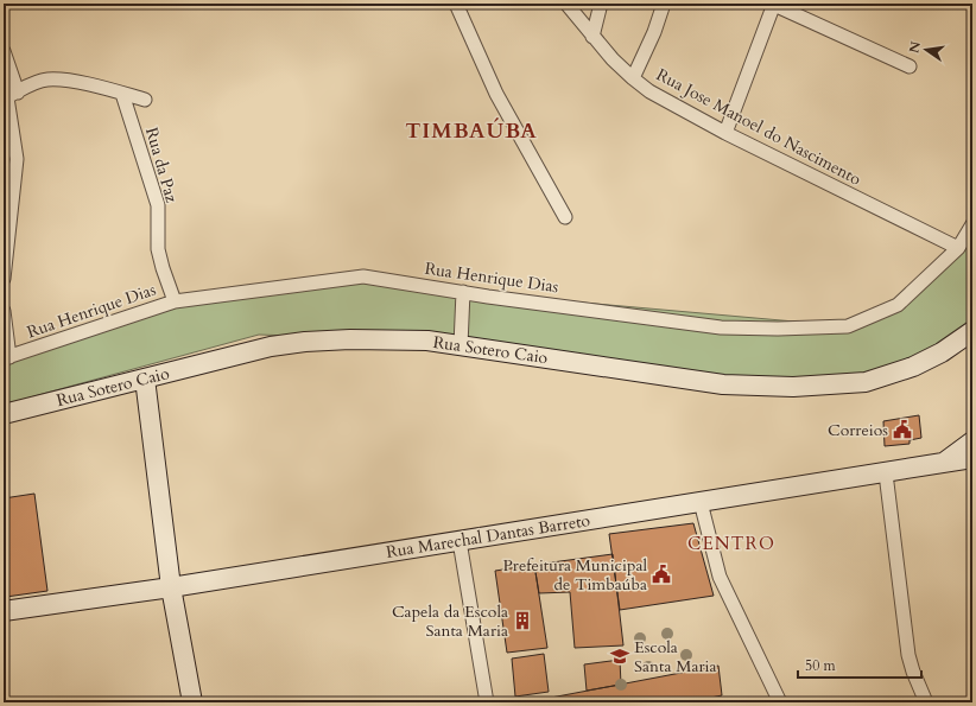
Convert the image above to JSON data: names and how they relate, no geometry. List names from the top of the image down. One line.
{"streets":{"street":["Rua Jose Manoel do Nascimento","Rua da Paz","Rua Henrique Dias","Rua Sotero Caio","Rua Marechal Dantas Barreto"]},"crossings":[["Rua Jose Manoel do Nascimento","Rua Henrique Dias"],["Rua da Paz","Rua Henrique Dias"]],"districts":["TIMBAÚBA","CENTRO"],"places":{"public building":["Correios","Prefeitura Municipal de Timbaúba"],"building":["Capela da Escola Santa Maria"],"school or university":["Escola Santa Maria"]},"scale_bar":"50 m","north":"left"}
